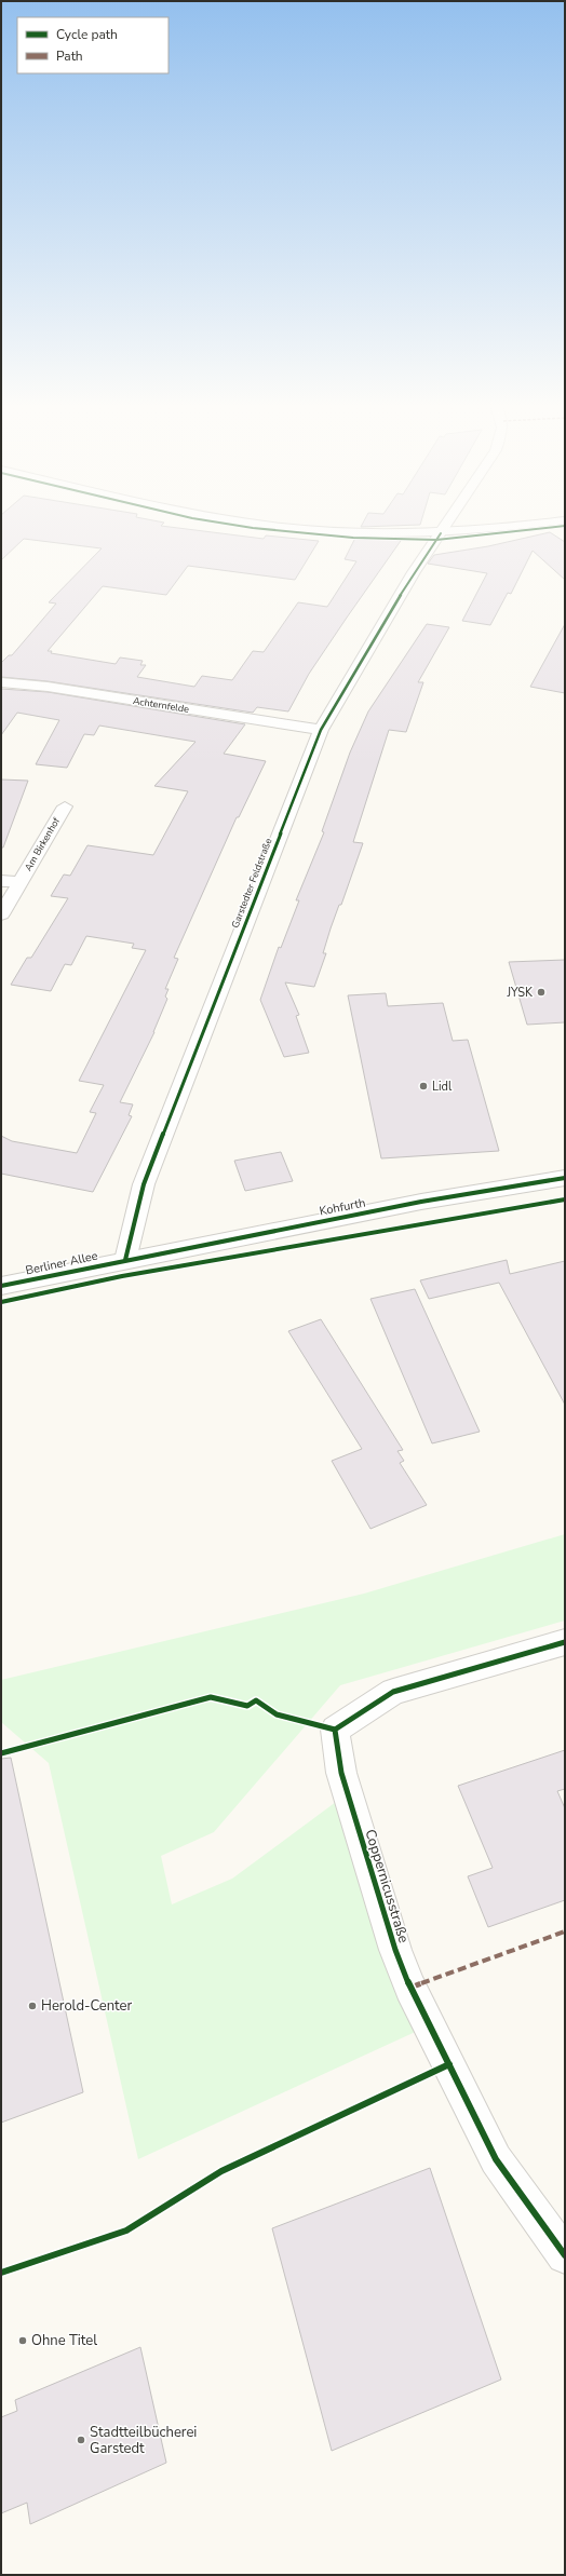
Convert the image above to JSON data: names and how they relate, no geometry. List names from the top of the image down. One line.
{"streets":{"main road":["Kohfurth","Berliner Allee"],"street":["Achternfelde","Am Birkenhof","Garstedter Feldstraße","Coppernicusstraße"]},"crossings":[["Achternfelde","Garstedter Feldstraße"],["Garstedter Feldstraße","Kohfurth"],["Garstedter Feldstraße","Berliner Allee"],["Kohfurth","Berliner Allee"]],"places":["JYSK","Lidl","Herold-Center","Ohne Titel","Stadtteilbücherei Garstedt"],"legend":["Cycle path","Path"]}
